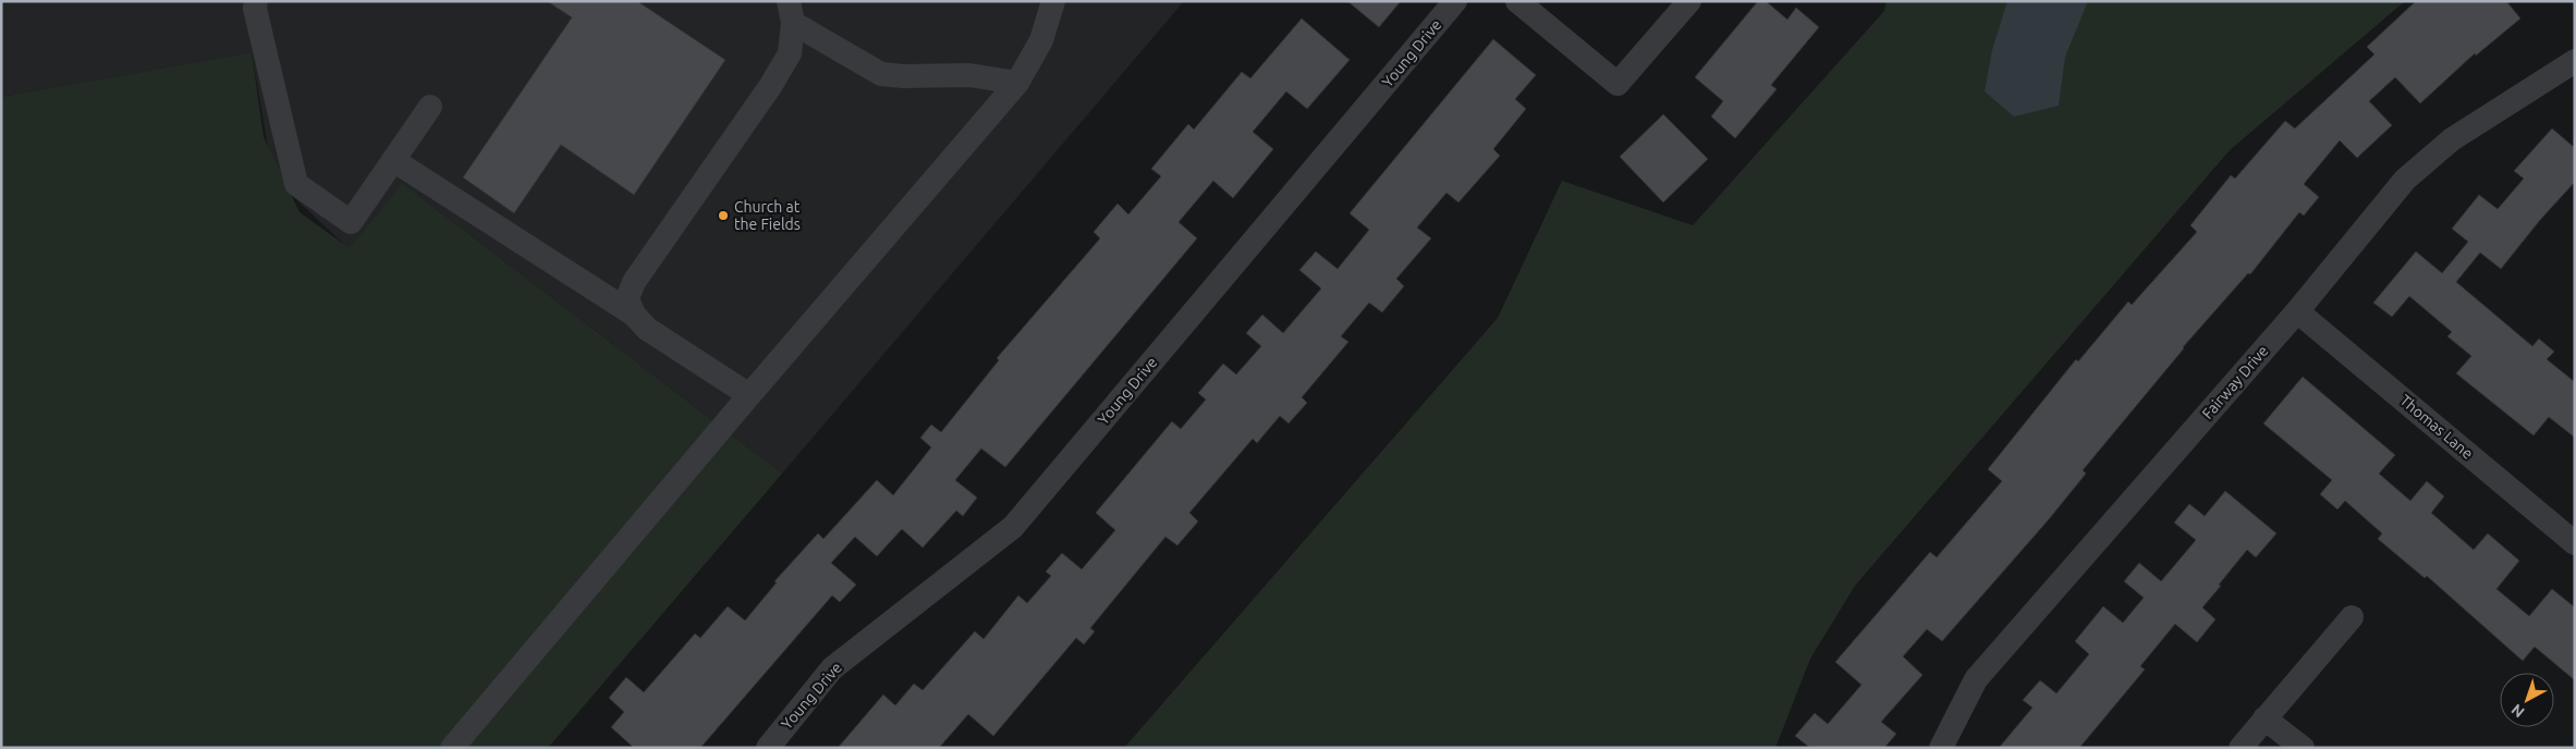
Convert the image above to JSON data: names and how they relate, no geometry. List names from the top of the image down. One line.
{"streets":{"street":["Young Drive","Fairway Drive","Thomas Lane"]},"crossings":[["Fairway Drive","Thomas Lane"]],"places":["Church at the Fields"],"north":"bottom left"}
